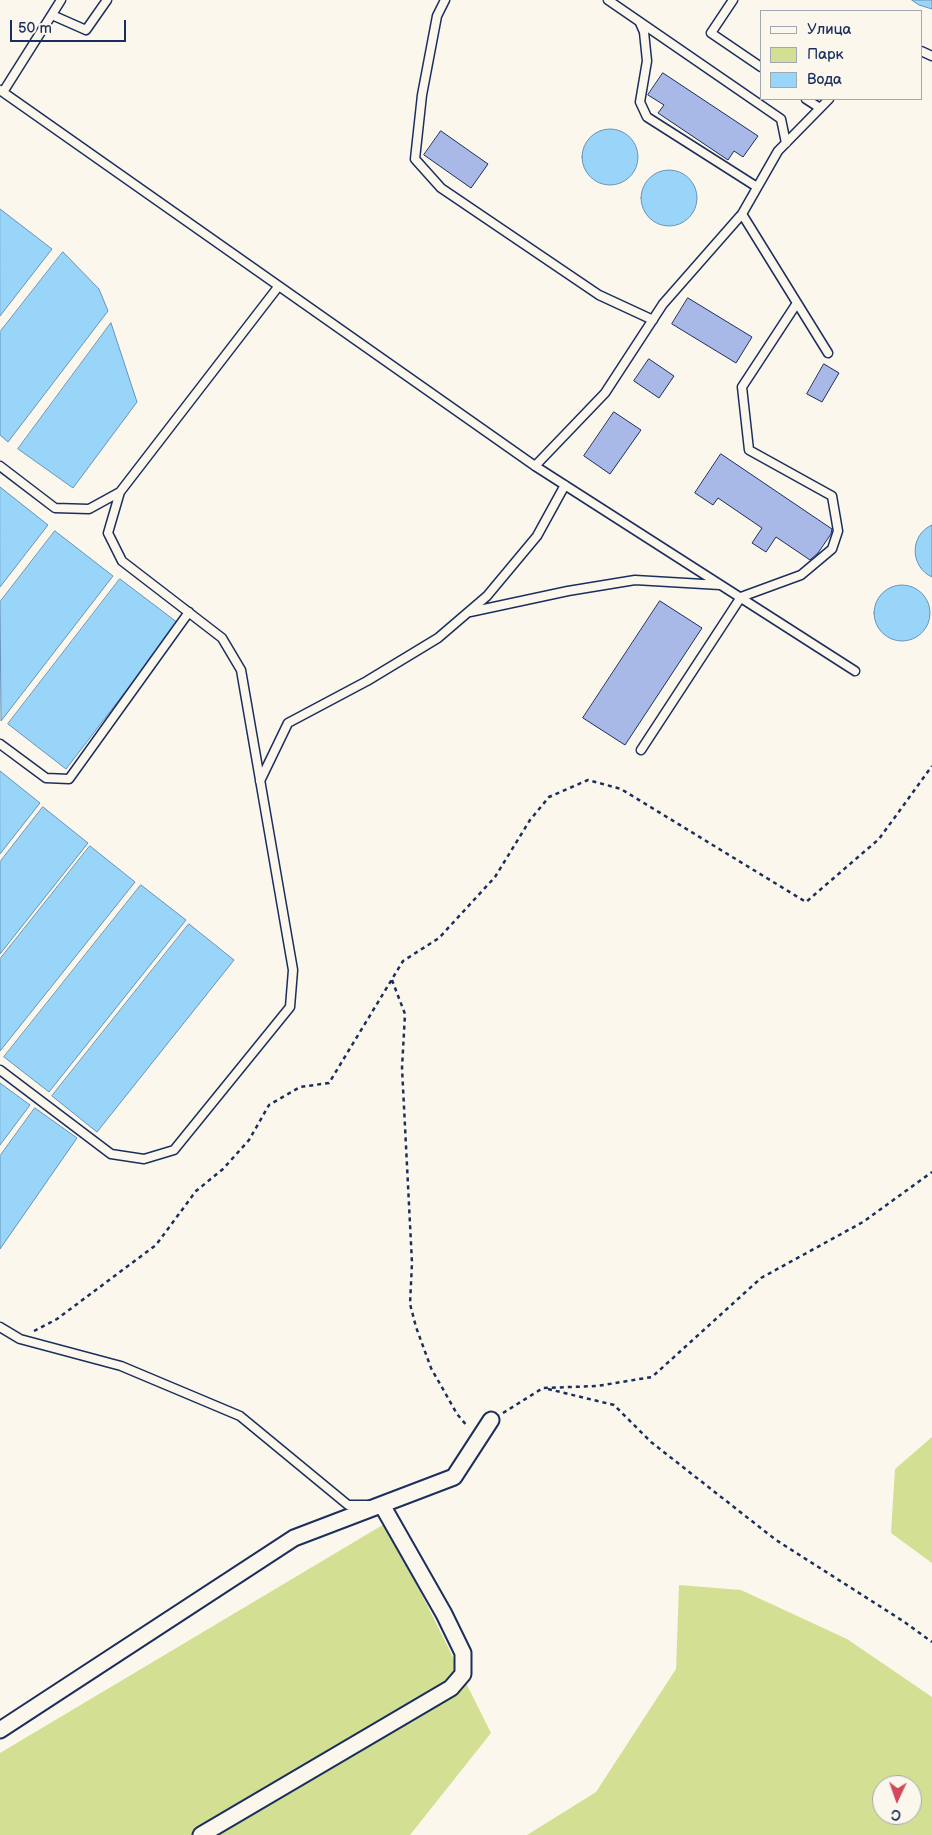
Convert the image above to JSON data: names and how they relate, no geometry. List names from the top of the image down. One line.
{"legend":["Улица","Парк","Вода"],"scale_bar":"50 m","north":"bottom"}
